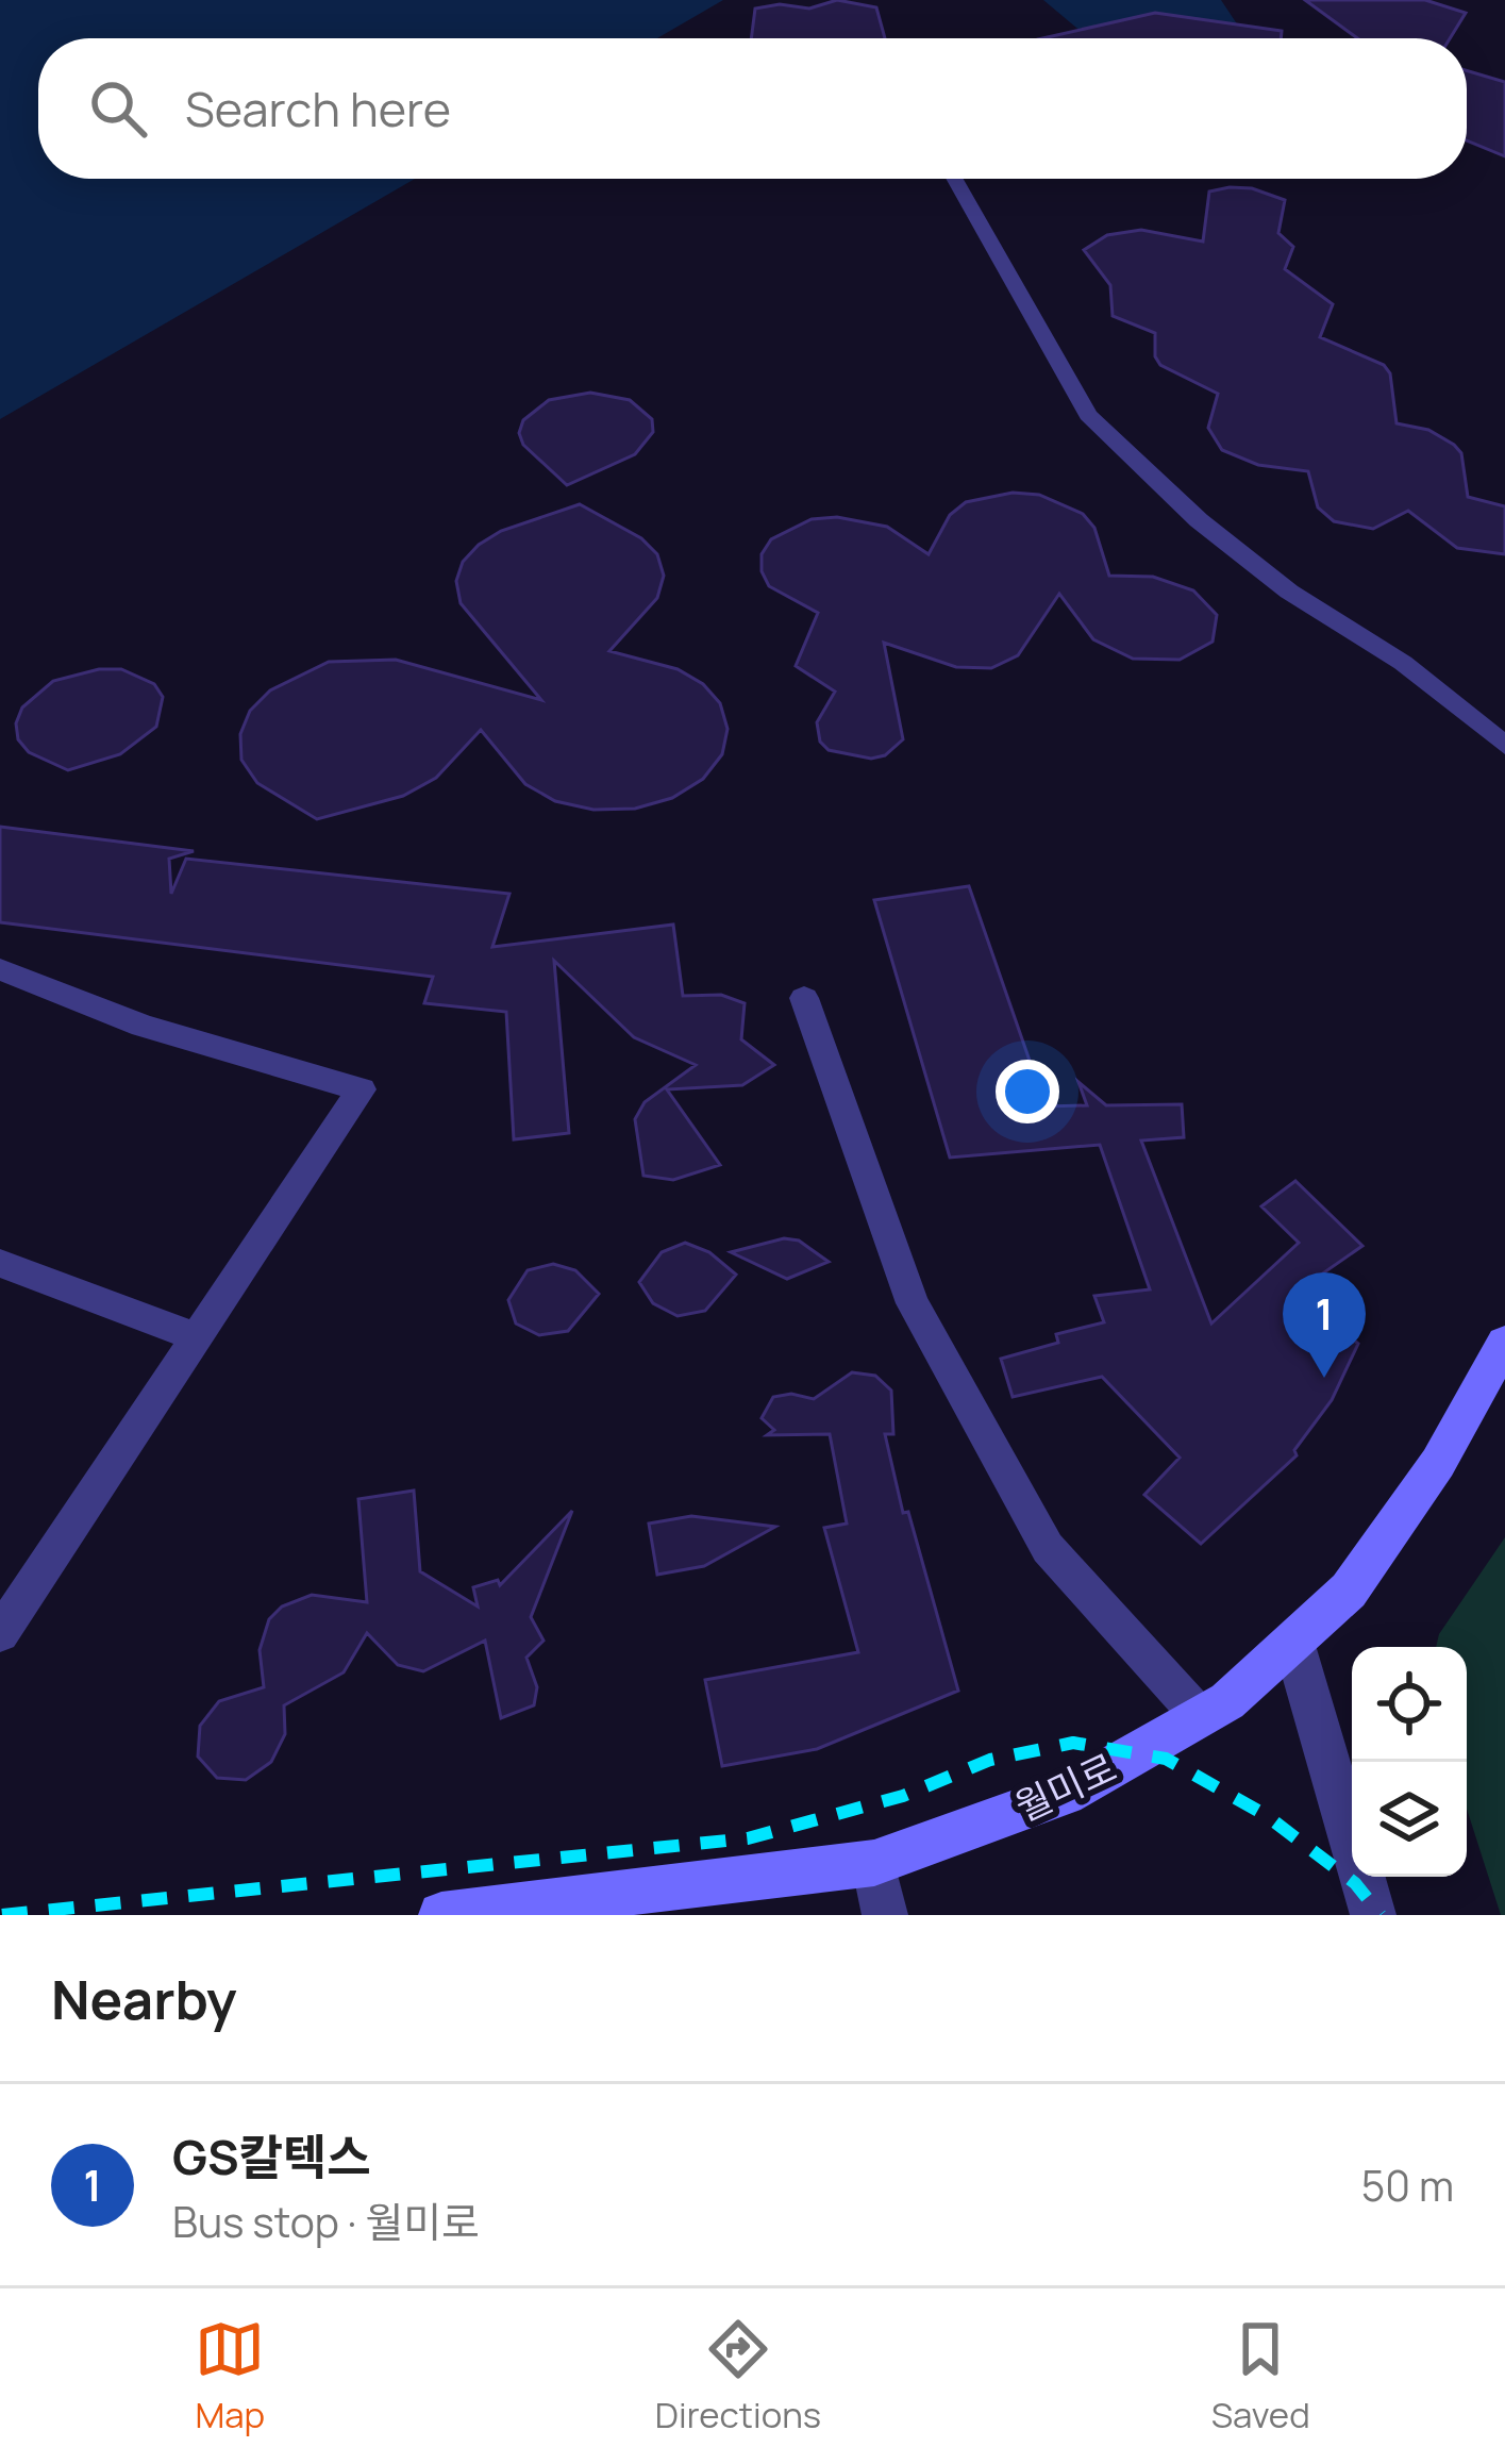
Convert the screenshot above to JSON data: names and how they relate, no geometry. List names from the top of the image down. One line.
{"streets":{"main road":["월미로"]},"page":{"search":"Search here","pins":"1","heading":"Nearby","list":[{"mark":"1","name":"GS칼텍스","note":"Bus stop · 월미로","value":"50 m"}],"nav":["Map","Directions","Saved"]}}
